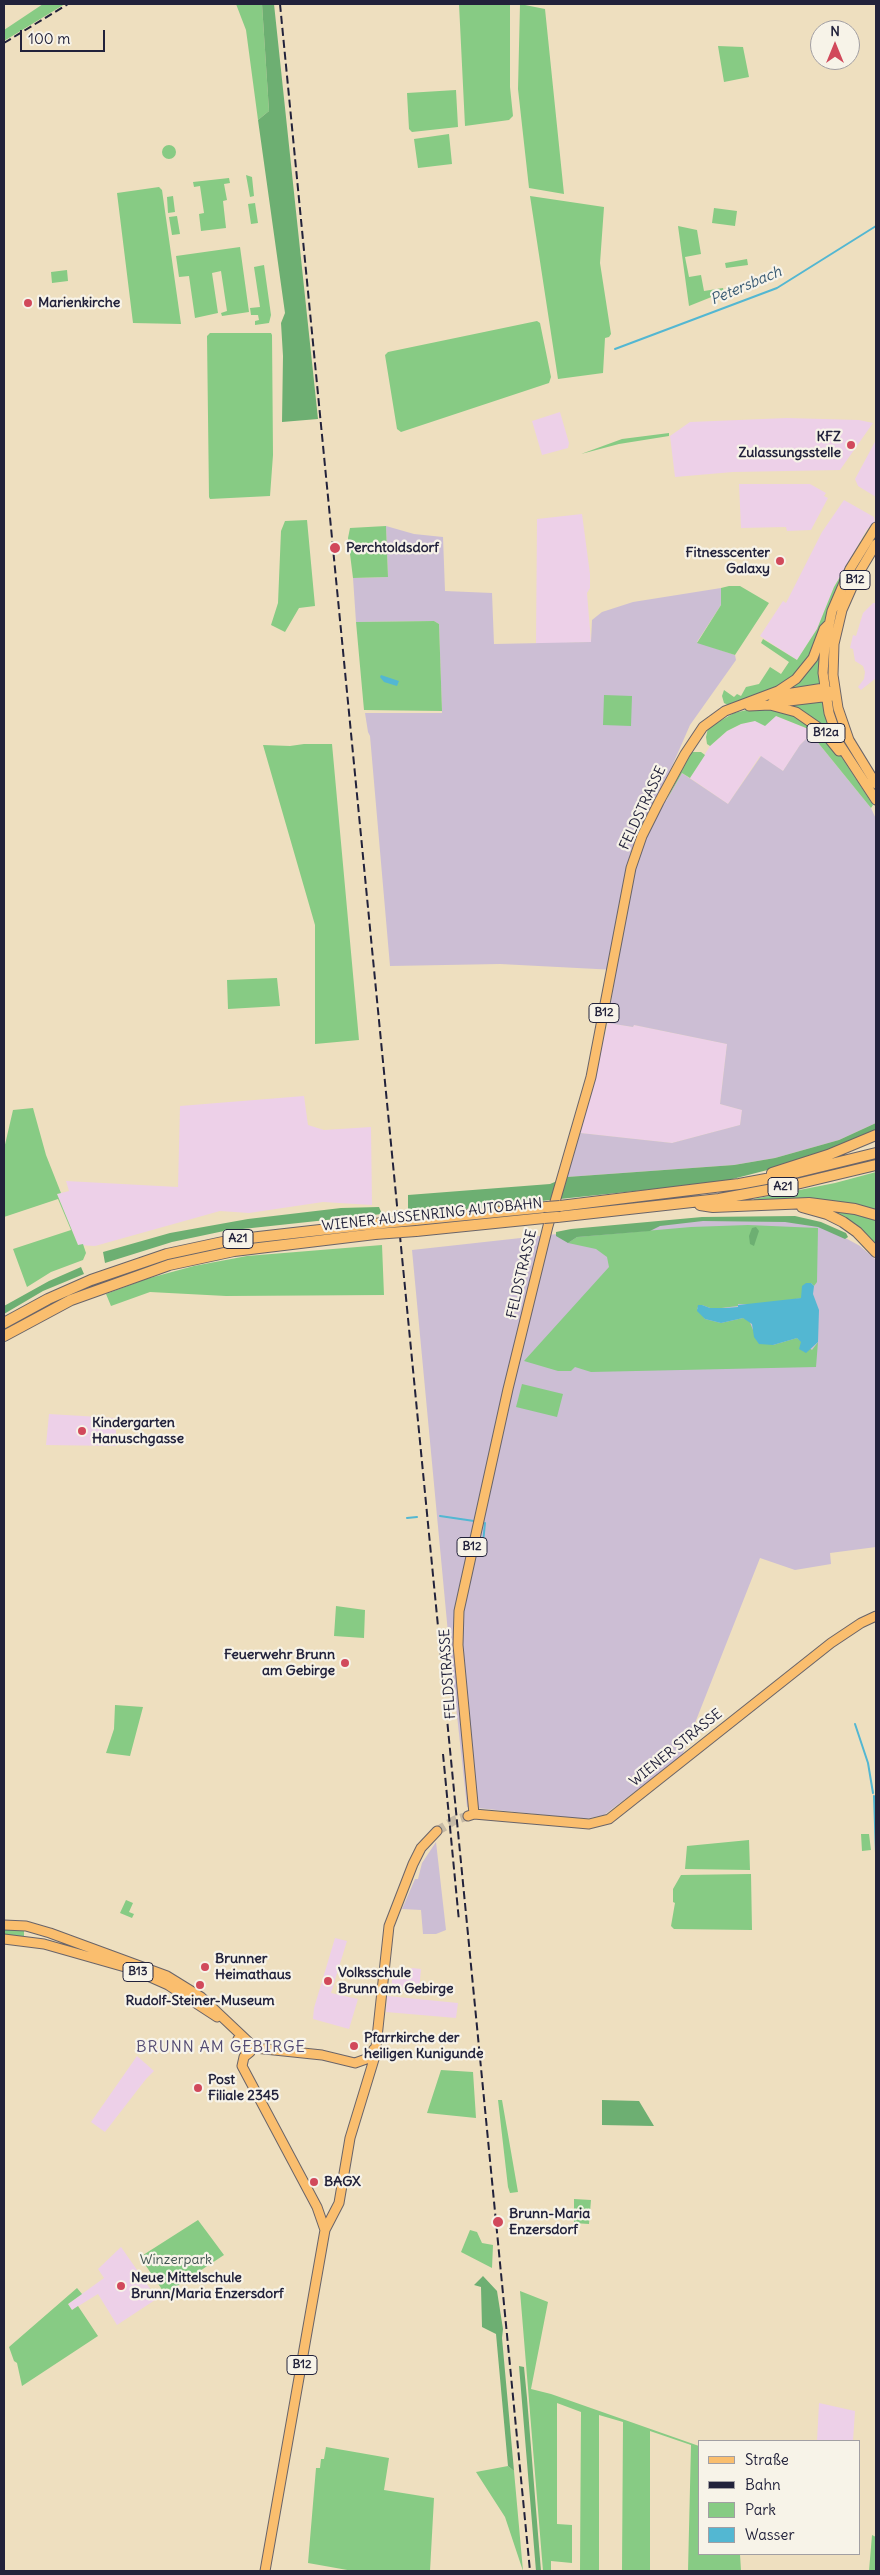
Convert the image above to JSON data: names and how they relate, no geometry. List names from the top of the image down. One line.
{"streets":{"highway":["A21","WIENER AUSSENRING AUTOBAHN"],"main road":["B12","B12a","FELDSTRASSE","WIENER STRASSE","B13"]},"crossings":[["B12","B12a"],["B12","B13"],["B12a","FELDSTRASSE"],["FELDSTRASSE","WIENER STRASSE"]],"districts":["BRUNN AM GEBIRGE"],"water":["Petersbach"],"parks":["Winzerpark"],"places":["Marienkirche","KFZ Zulassungsstelle","Perchtoldsdorf","Fitnesscenter Galaxy","Kindergarten Hanuschgasse","Feuerwehr Brunn am Gebirge","Brunner Heimathaus","Volksschule Brunn am Gebirge","Rudolf-Steiner-Museum","Pfarrkirche der heiligen Kunigunde","Post Filiale 2345","BAGX","Brunn-Maria Enzersdorf","Neue Mittelschule Brunn/Maria Enzersdorf"],"legend":["Straße","Bahn","Park","Wasser"],"scale_bar":"100 m","north":"top"}
